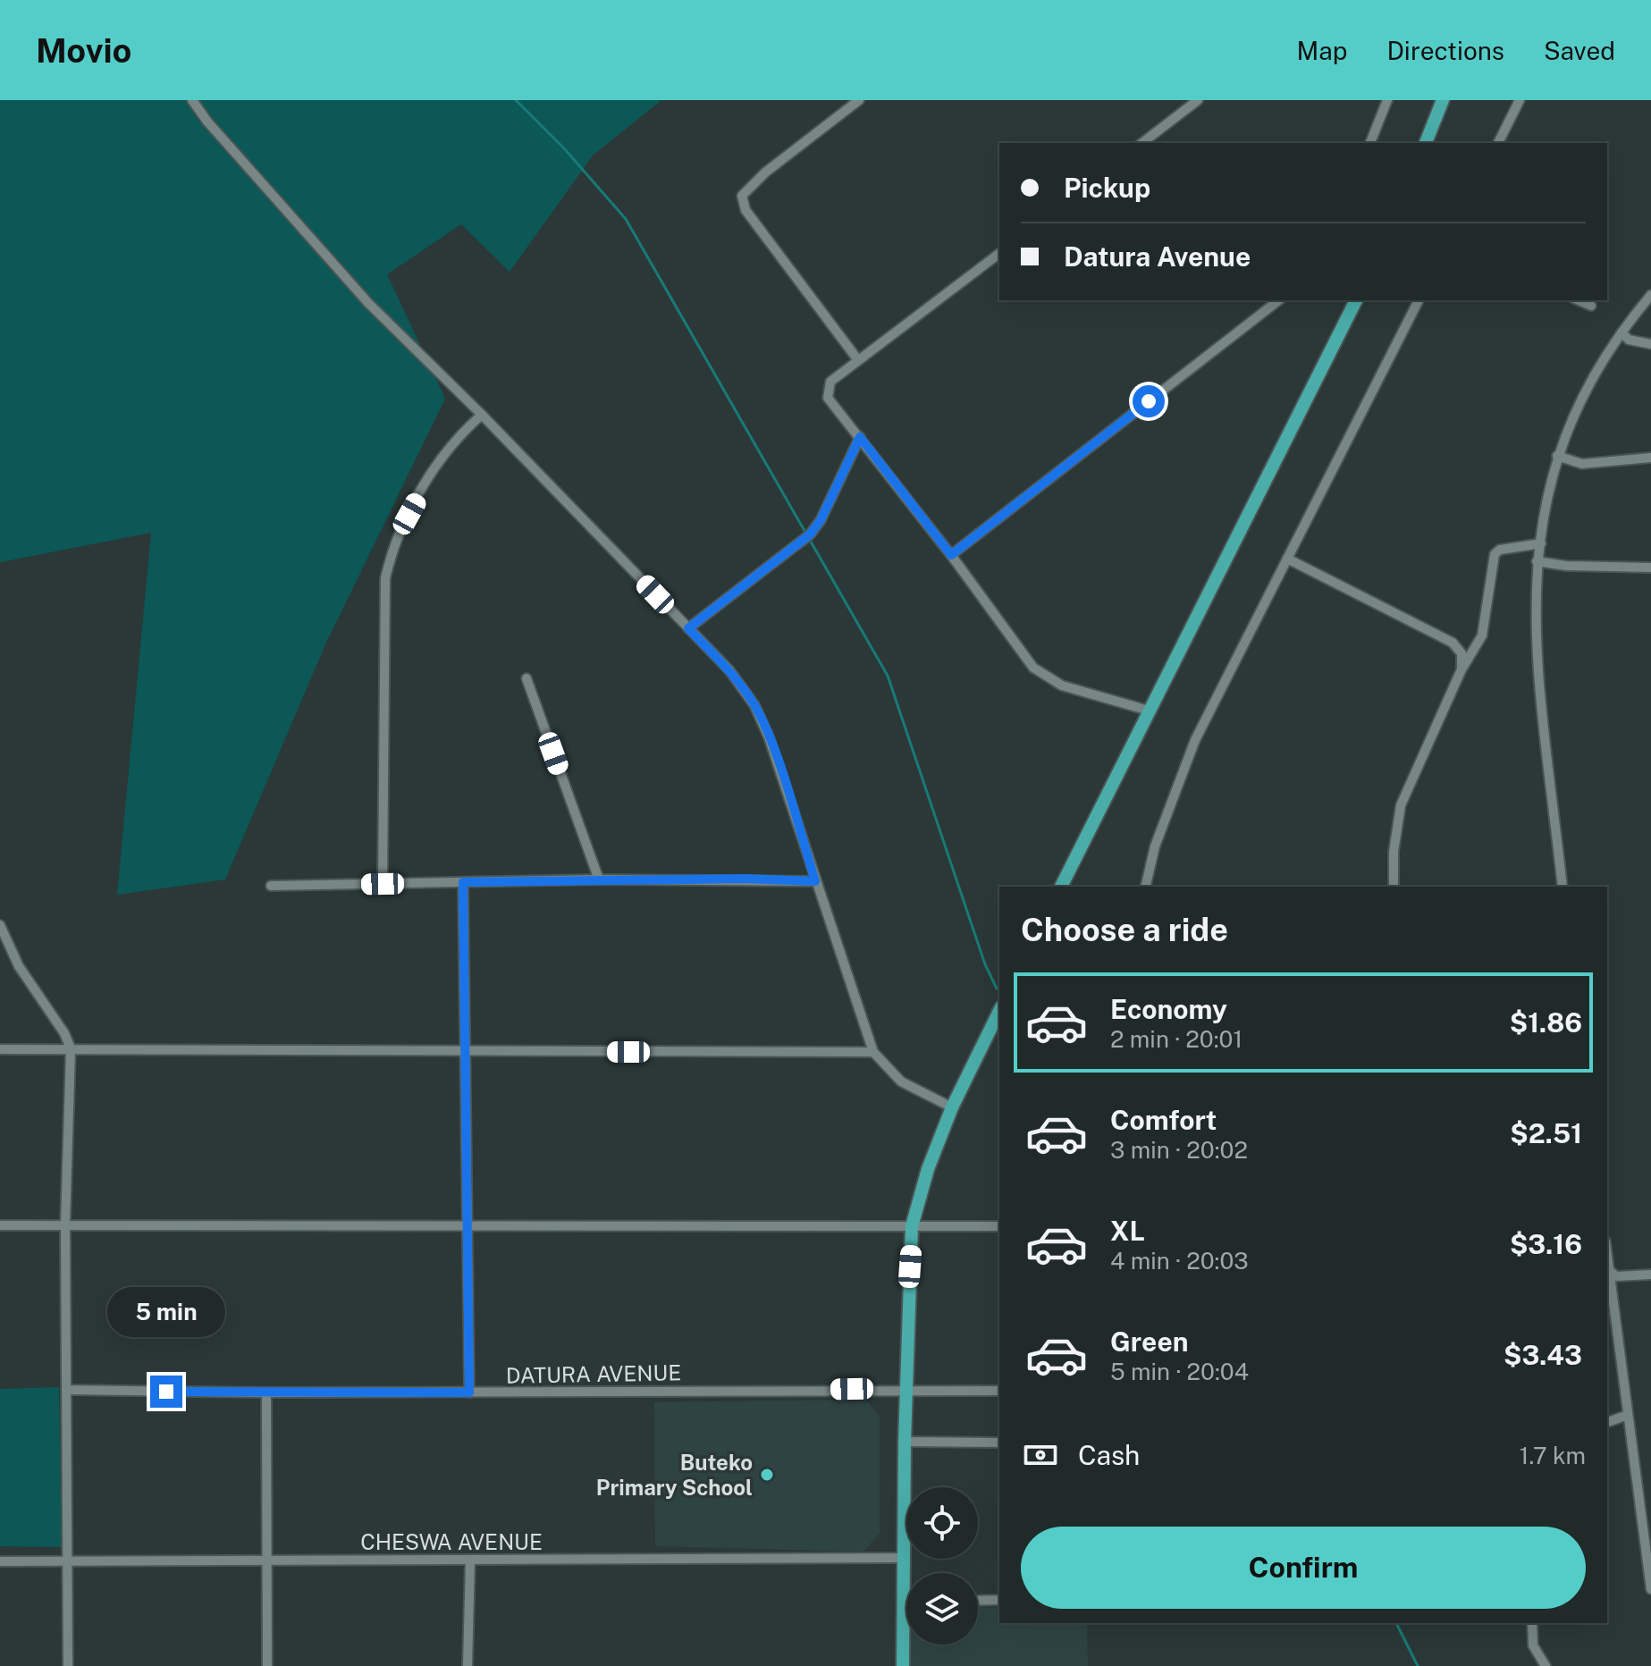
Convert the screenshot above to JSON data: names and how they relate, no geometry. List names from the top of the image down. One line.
{"streets":{"street":["DATURA AVENUE","CHESWA AVENUE"]},"places":["Buteko Primary School"],"page":{"header":"Movio","nav":["Map","Directions","Saved"],"banner":["Pickup","Datura Avenue"],"heading":"Choose a ride","list":[{"name":"Economy","note":"2 min · 20:01","value":"$1.86"},{"name":"Comfort","note":"3 min · 20:02","value":"$2.51"},{"name":"XL","note":"4 min · 20:03","value":"$3.16"},{"name":"Green","note":"5 min · 20:04","value":"$3.43"}],"bubble":"5 min","pay":["Cash","1.7 km"],"buttons":"Confirm"}}
